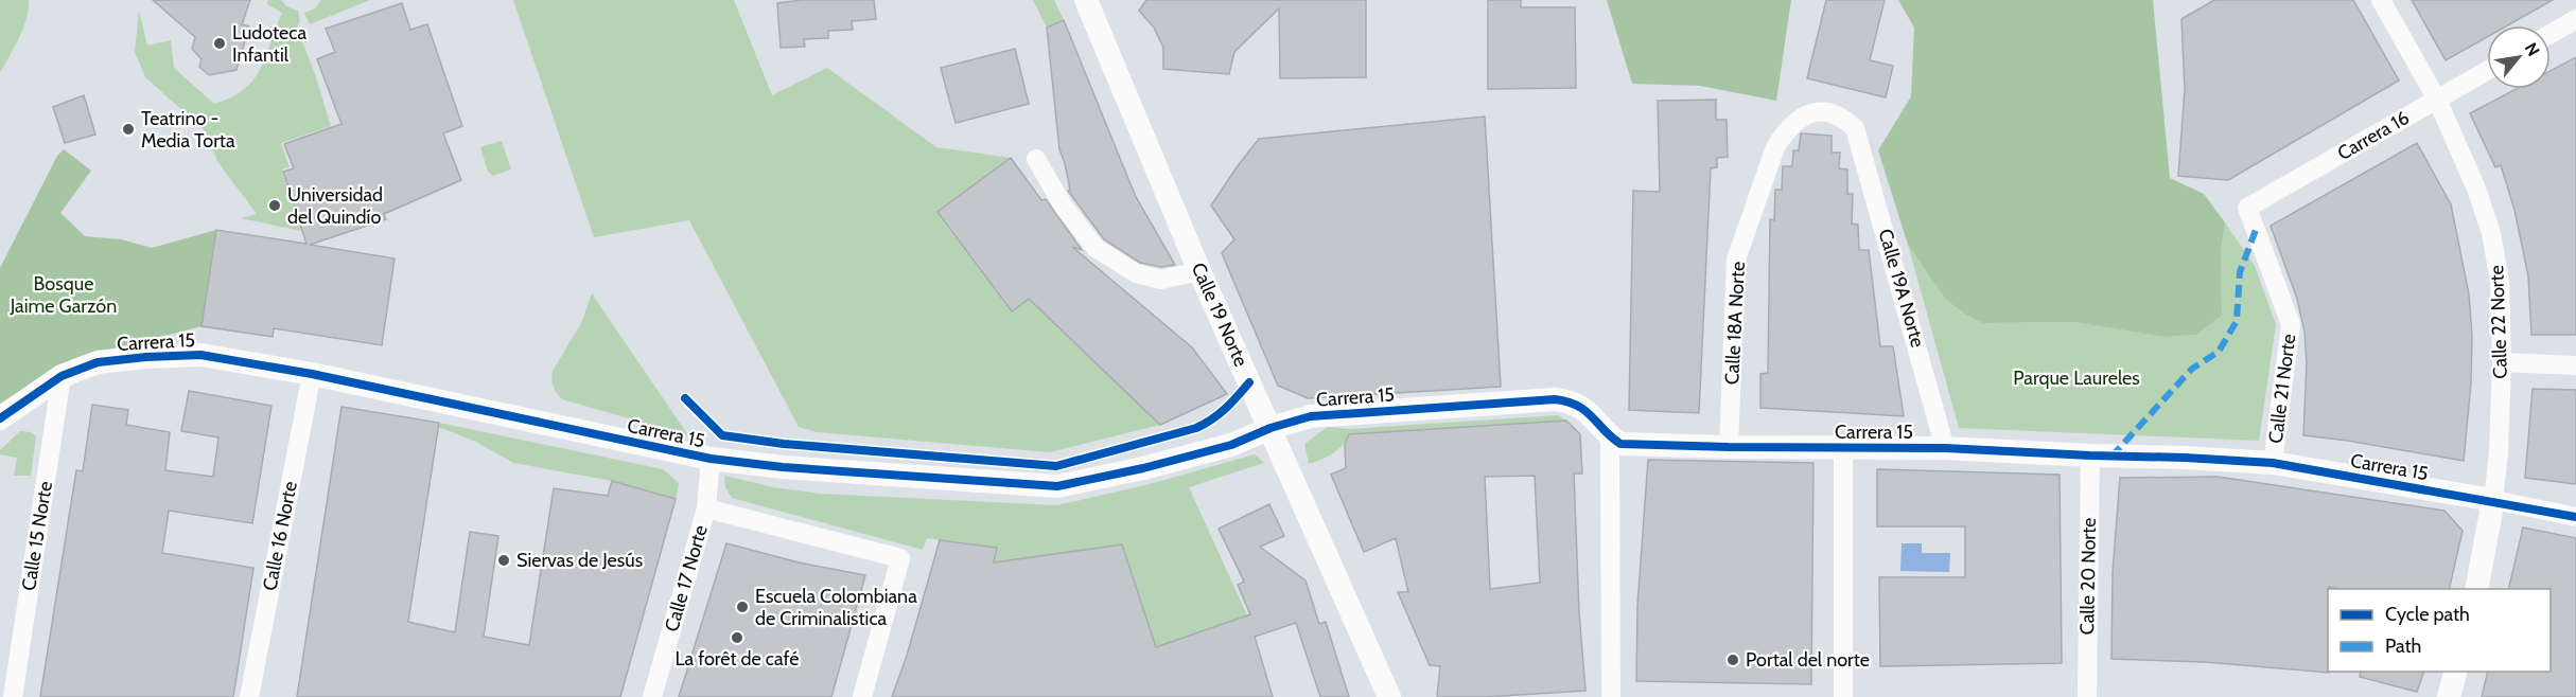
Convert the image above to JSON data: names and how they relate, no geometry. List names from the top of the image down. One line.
{"streets":{"street":["Carrera 16","Calle 19A Norte","Calle 19 Norte","Calle 22 Norte","Calle 18A Norte","Carrera 15","Calle 21 Norte","Calle 15 Norte","Calle 16 Norte","Calle 20 Norte","Calle 17 Norte"]},"crossings":[["Carrera 16","Calle 22 Norte"],["Carrera 16","Calle 21 Norte"],["Calle 19A Norte","Calle 18A Norte"],["Calle 19A Norte","Carrera 15"],["Calle 19 Norte","Carrera 15"],["Calle 22 Norte","Carrera 15"],["Calle 18A Norte","Carrera 15"],["Carrera 15","Calle 21 Norte"],["Carrera 15","Calle 15 Norte"],["Carrera 15","Calle 16 Norte"],["Carrera 15","Calle 20 Norte"],["Carrera 15","Calle 17 Norte"]],"parks":["Bosque Jaime Garzón","Parque Laureles"],"places":["Ludoteca Infantil","Teatrino - Media Torta","Universidad del Quindío","Siervas de Jesús","Escuela Colombiana de Criminalistica","La forêt de café","Portal del norte"],"legend":["Cycle path","Path"],"north":"top right"}
